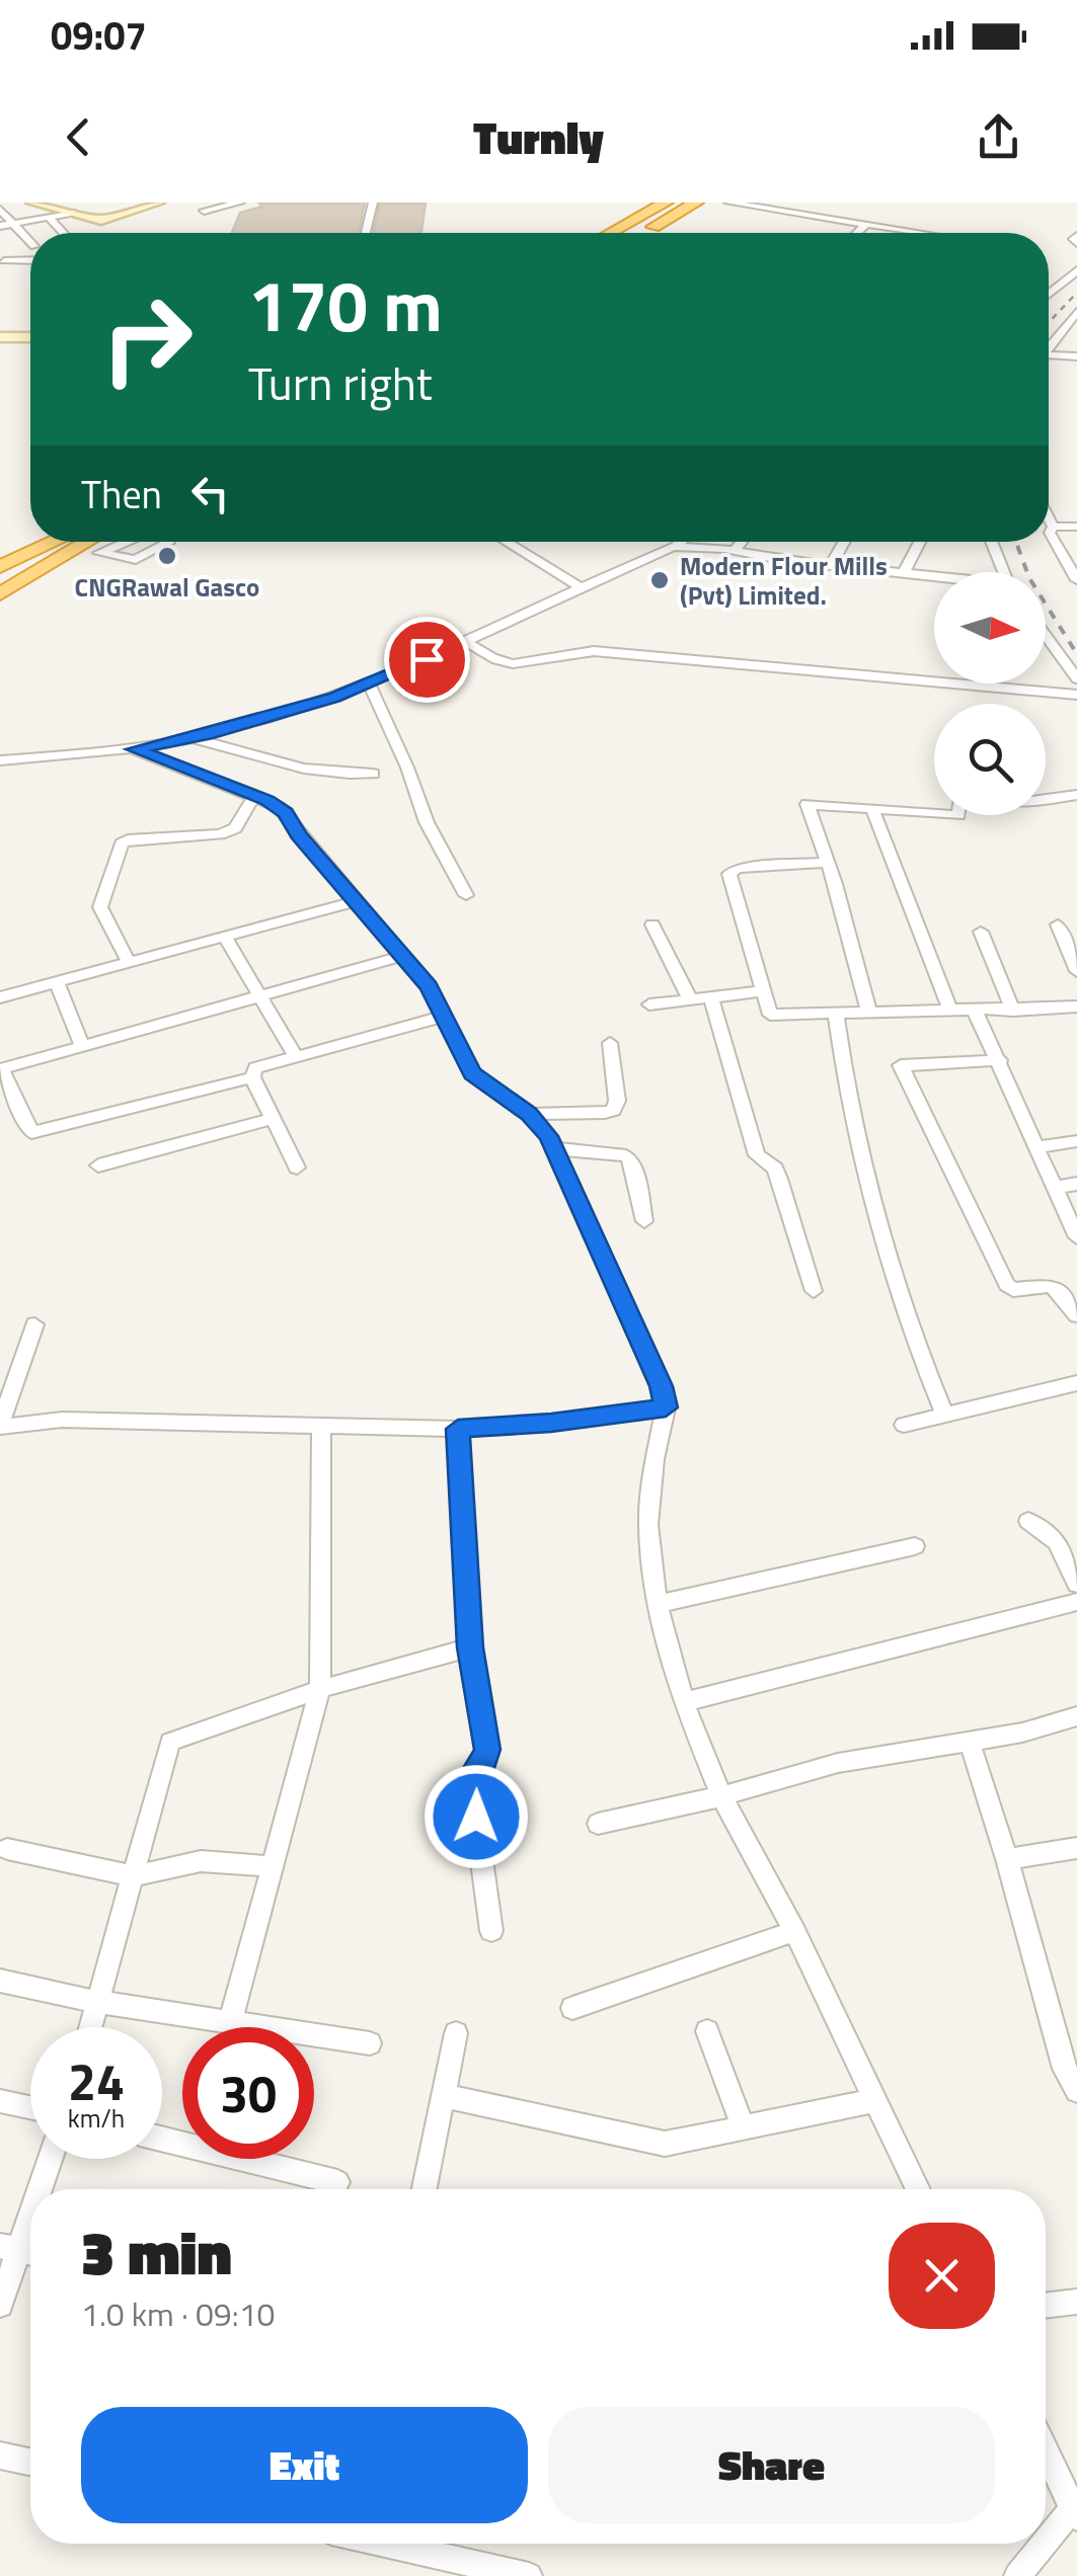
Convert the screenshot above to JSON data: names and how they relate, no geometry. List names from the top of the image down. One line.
{"places":["CNGRawal Gasco","Modern Flour Mills (Pvt) Limited."],"north":"right","page":{"status":"09:07","header":"Turnly","turn":["170 m","Turn right"],"then":"Then","speed":"24 km/h","limit":"30","heading":["3 min","1.0 km · 09:10"],"buttons":["Exit","Share"]}}
